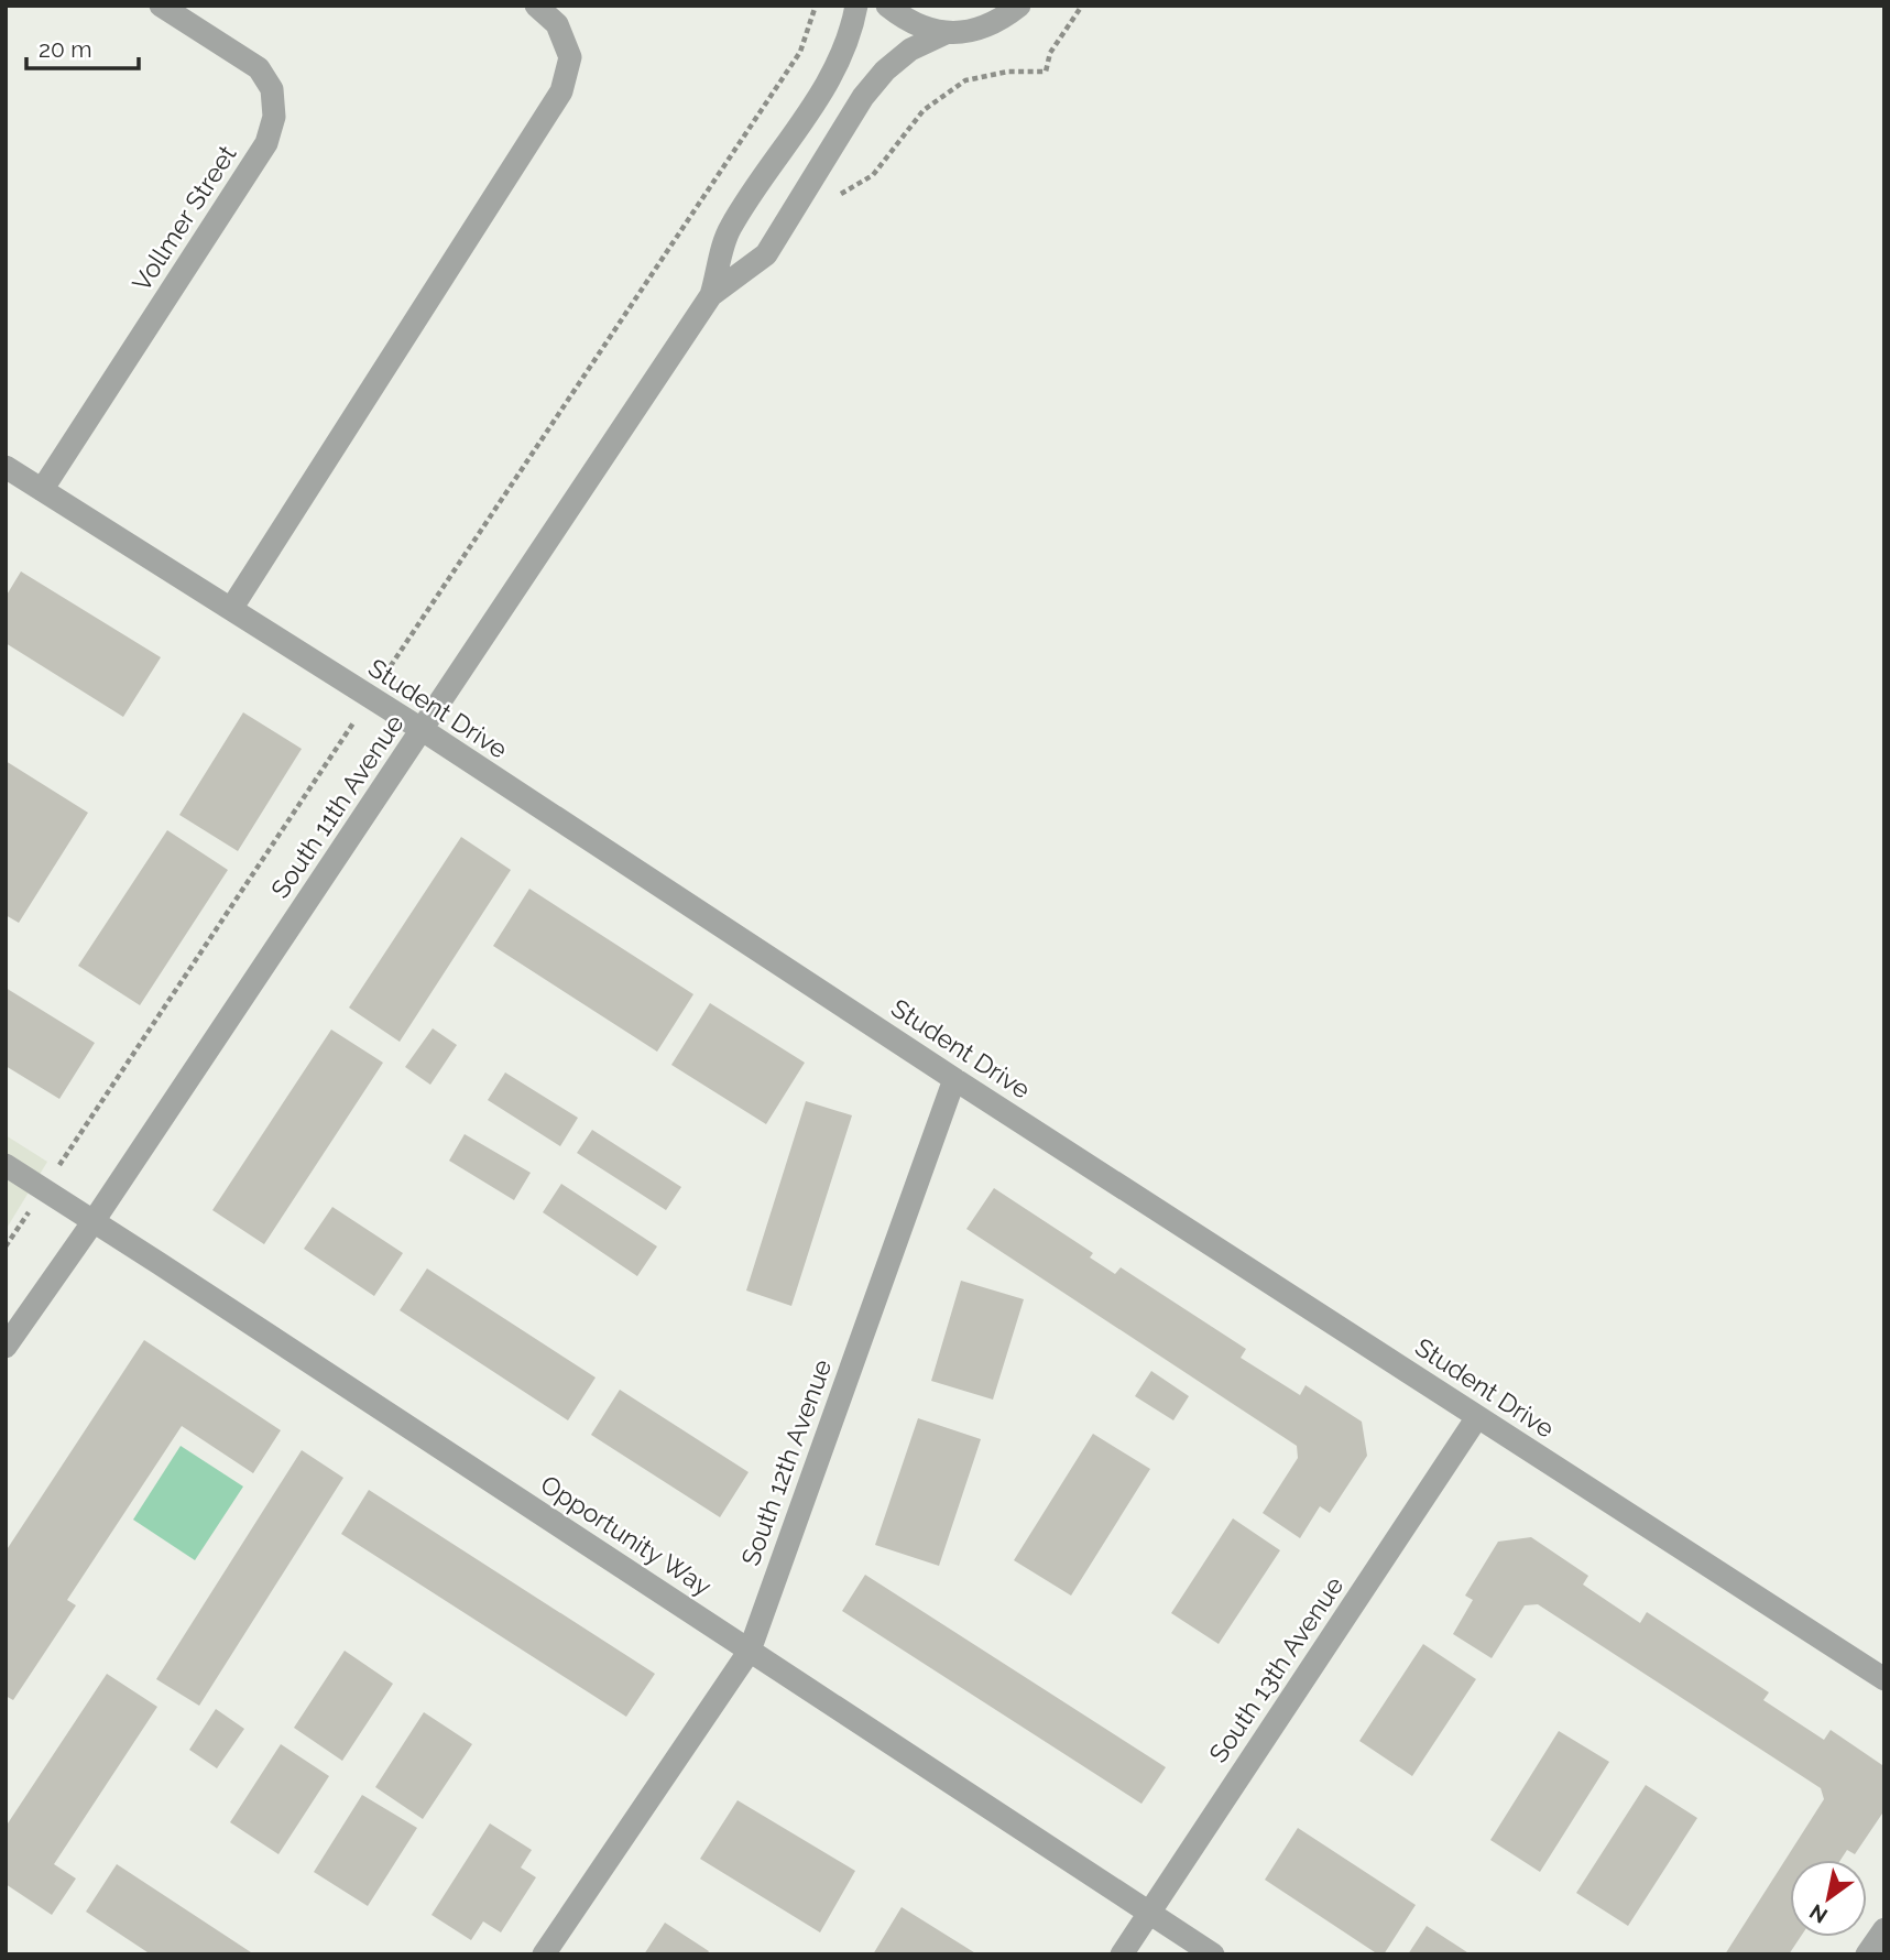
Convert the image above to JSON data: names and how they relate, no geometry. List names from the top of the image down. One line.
{"streets":{"street":["Vollmer Street","Student Drive","South 11th Avenue","South 12th Avenue","Opportunity Way","South 13th Avenue"]},"crossings":[["Vollmer Street","Student Drive"],["Student Drive","South 11th Avenue"],["Student Drive","South 12th Avenue"],["Student Drive","South 13th Avenue"],["South 11th Avenue","Opportunity Way"],["South 12th Avenue","Opportunity Way"],["Opportunity Way","South 13th Avenue"]],"scale_bar":"20 m","north":"bottom left"}
